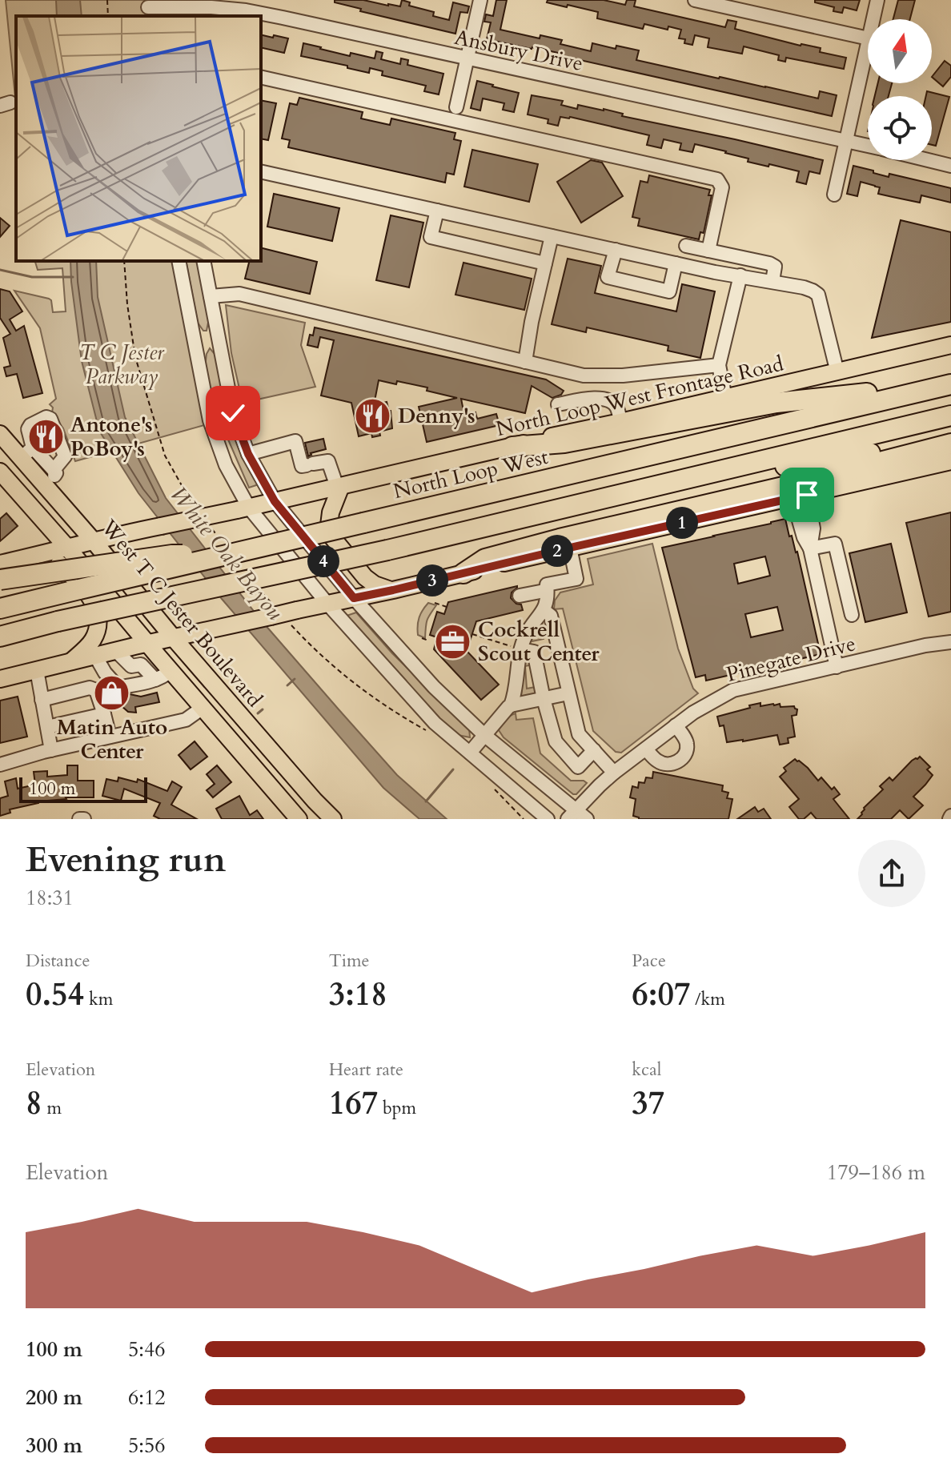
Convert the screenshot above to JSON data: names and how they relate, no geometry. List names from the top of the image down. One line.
{"streets":{"highway":["North Loop West"],"main road":["North Loop West Frontage Road","West T C Jester Boulevard"],"street":["Ansbury Drive","Pinegate Drive"]},"crossings":[["North Loop West Frontage Road","West T C Jester Boulevard"]],"water":["White Oak Bayou"],"parks":["T C Jester Parkway"],"places":{"restaurant":["Denny's","Antone's PoBoy's"],"office":["Cockrell Scout Center"],"shop":["Matin Auto Center"]},"scale_bar":"100 m","north":"top","page":{"pins":["1","2","4","3"],"scale":"100 m","heading":["Evening run","18:31"],"stats":[["Distance","0.54 km"],["Time","3:18"],["Pace","6:07 /km"],["Elevation","8 m"],["Heart rate","167 bpm"],["kcal","37"]],"chart":["Elevation","179–186 m"],"list":[{"name":"100 m","note":"5:46"},{"name":"200 m","note":"6:12"},{"name":"300 m","note":"5:56"}]}}
